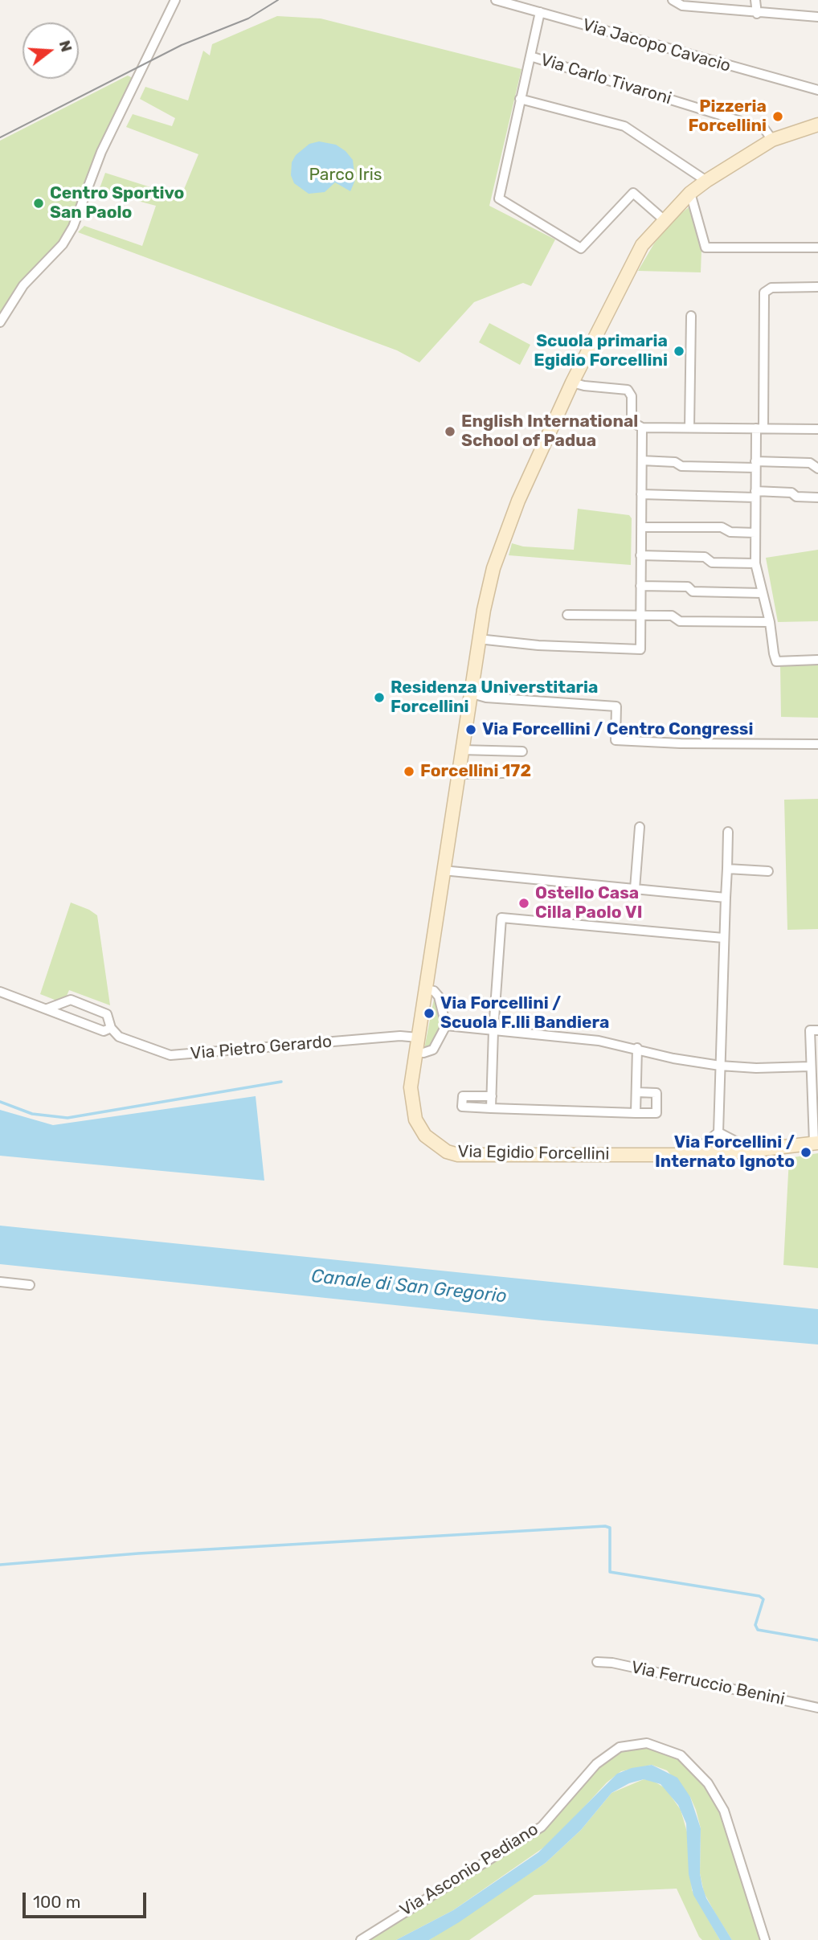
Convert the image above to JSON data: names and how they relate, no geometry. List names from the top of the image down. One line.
{"streets":{"street":["Via Jacopo Cavacio","Via Carlo Tivaroni","Via Pietro Gerardo","Via Egidio Forcellini","Via Ferruccio Benini","Via Asconio Pediano"]},"crossings":[["Via Carlo Tivaroni","Via Egidio Forcellini"],["Via Pietro Gerardo","Via Egidio Forcellini"]],"water":["Canale di San Gregorio"],"parks":["Parco Iris"],"places":["Pizzeria Forcellini","Centro Sportivo San Paolo","Scuola primaria Egidio Forcellini","English International School of Padua","Residenza Universtitaria Forcellini","Via Forcellini / Centro Congressi","Forcellini 172","Ostello Casa Cilla Paolo VI","Via Forcellini / Scuola F.lli Bandiera","Via Forcellini / Internato Ignoto"],"scale_bar":"100 m","north":"right"}
